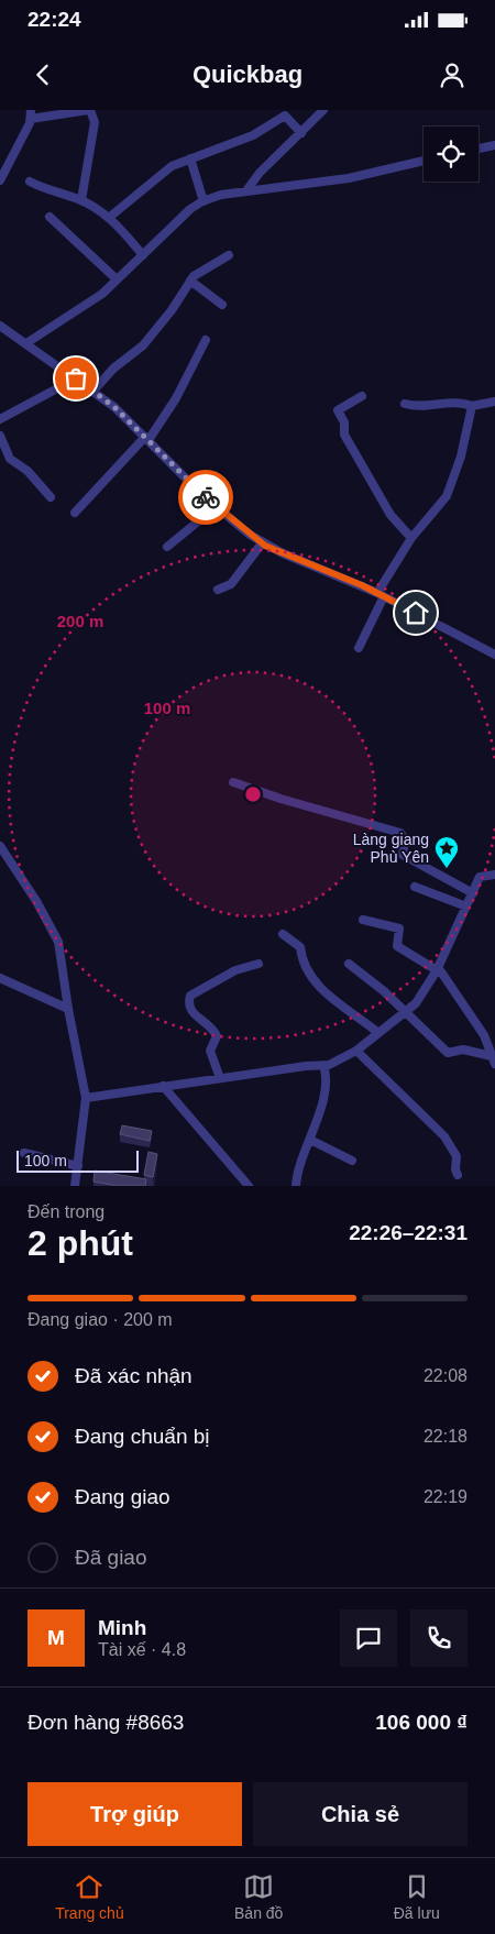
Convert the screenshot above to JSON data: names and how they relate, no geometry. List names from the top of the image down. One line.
{"places":{"place":["Làng giang Phù Yên"]},"scale_bar":"100 m","page":{"status":"22:24","header":"Quickbag","scale":"100 m","heading":["2 phút","Đến trong","22:26–22:31"],"panel":["Minh","Tài xế · 4.8","Đơn hàng #8663","106 000 ₫"],"bar":"Đang giao · 200 m","list":[["Đã xác nhận","22:08"],["Đang chuẩn bị","22:18"],["Đang giao","22:19"],"Đã giao"],"round":"M","buttons":["Trợ giúp","Chia sẻ"],"tabs":["Trang chủ","Bản đồ","Đã lưu"]},"rings":["200 m","100 m"]}
